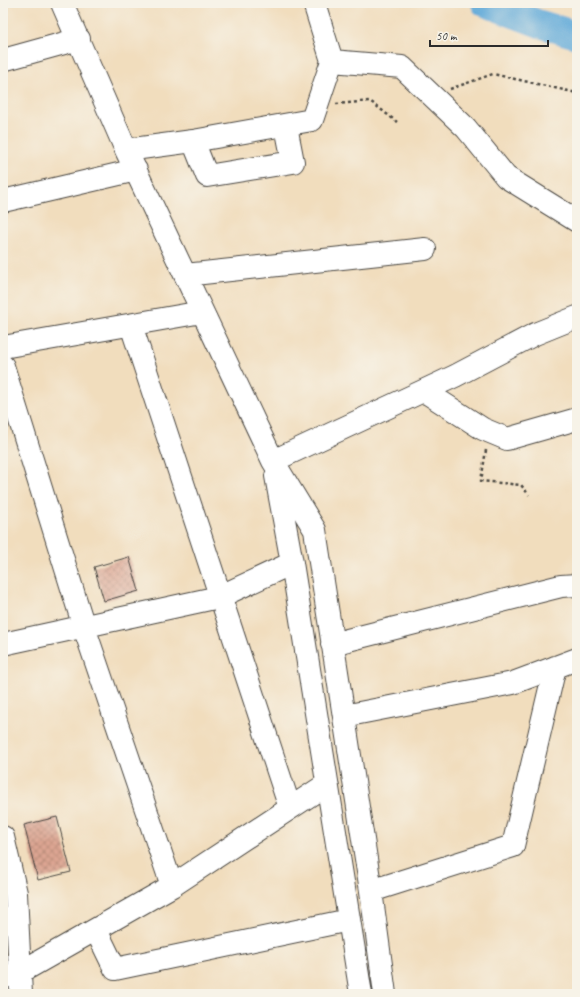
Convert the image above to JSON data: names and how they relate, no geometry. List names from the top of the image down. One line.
{"scale_bar":"50 m"}
